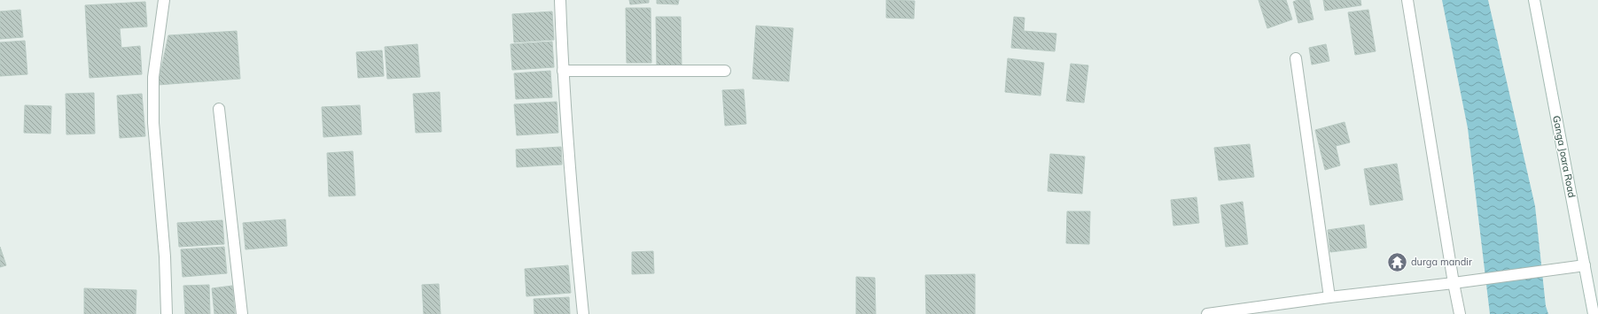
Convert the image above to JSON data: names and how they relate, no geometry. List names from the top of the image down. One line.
{"streets":{"street":["Ganga Joara Road"]},"places":{"temple":["durga mandir"]}}
